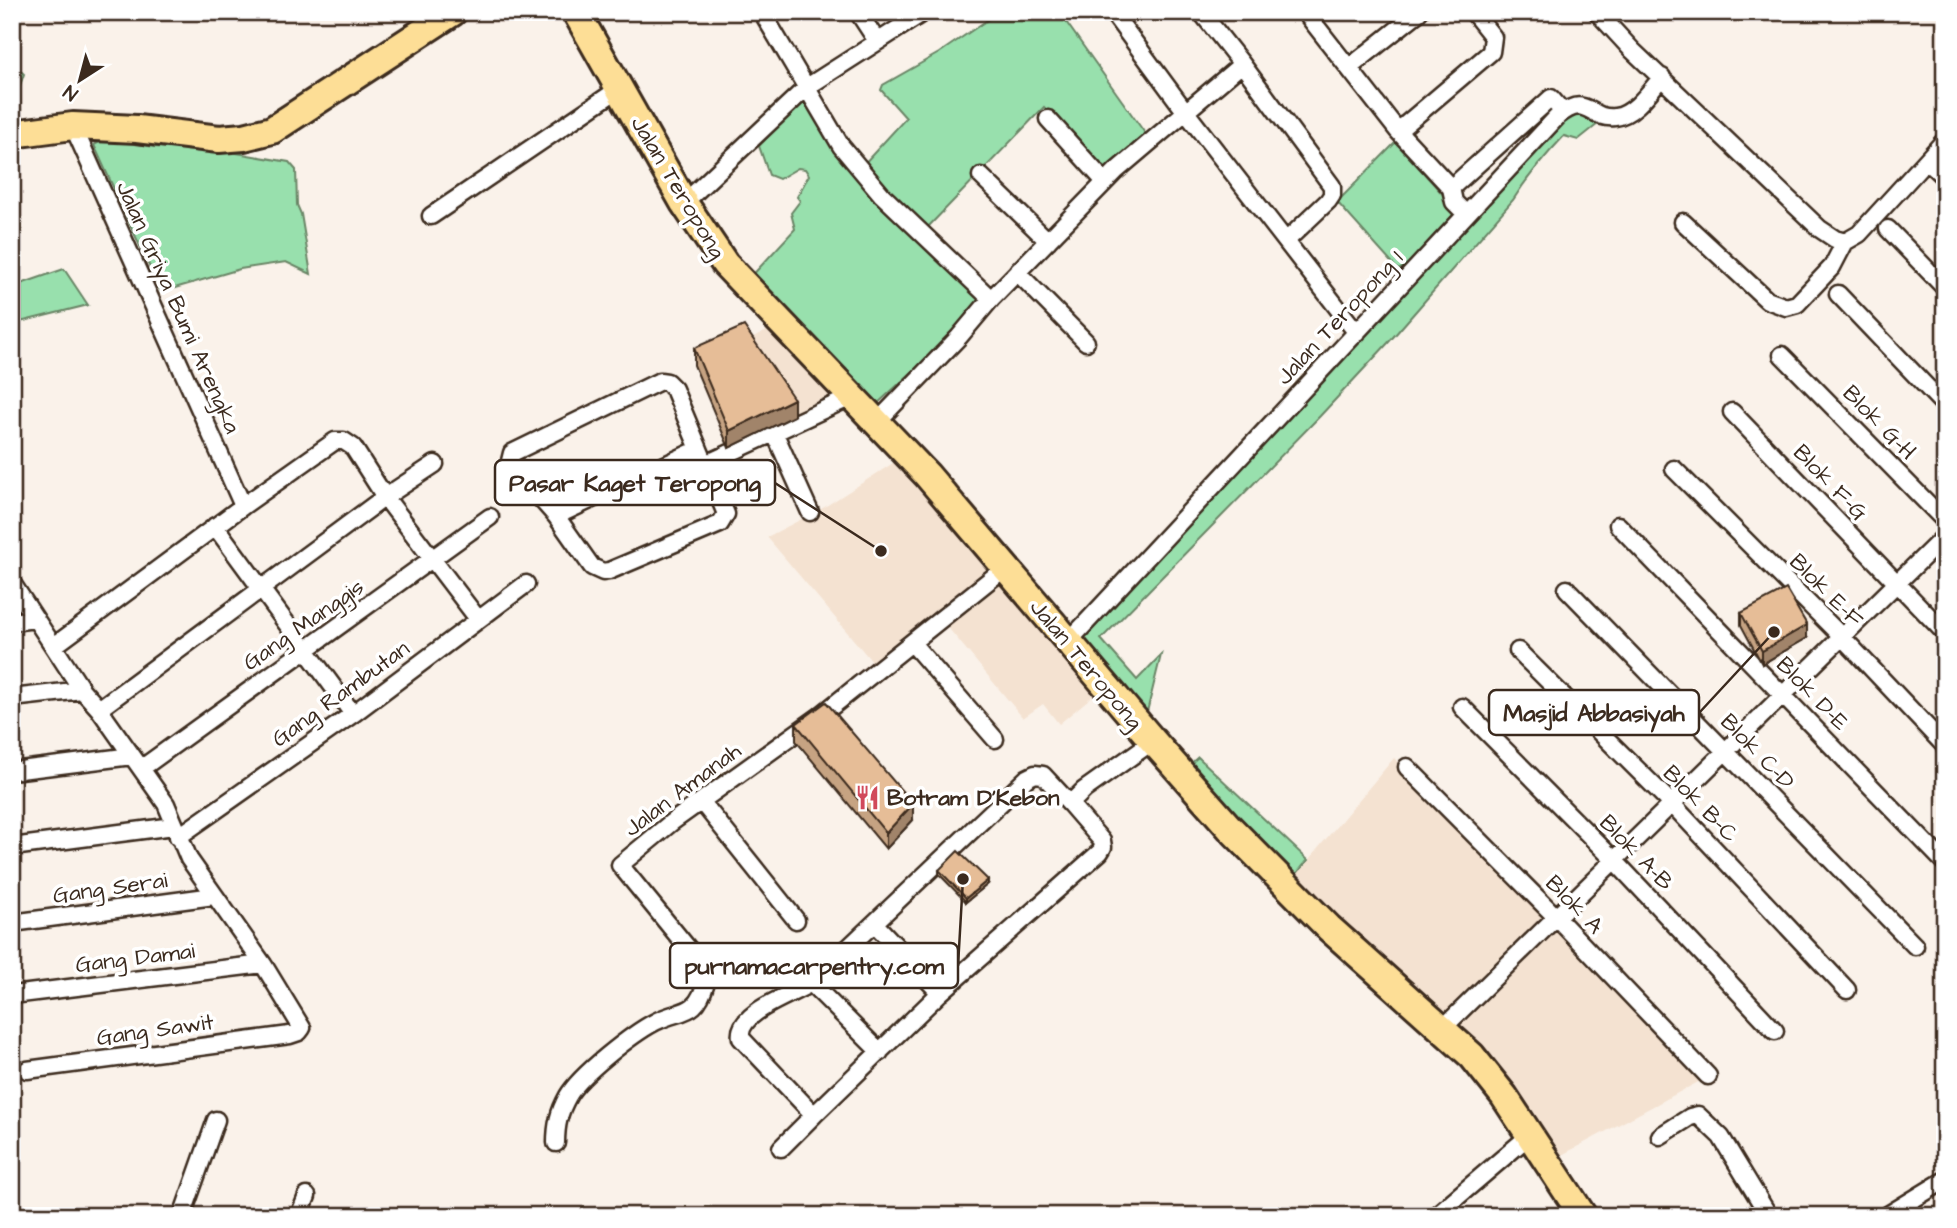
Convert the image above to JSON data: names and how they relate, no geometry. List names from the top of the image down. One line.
{"streets":{"main road":["Jalan Teropong"],"street":["Jalan Griya Bumi Arengka","Jalan Teropong 1","Blok G-H","Blok F-G","Blok E-F","Gang Manggis","Gang Rambutan","Blok D-E","Blok C-D","Jalan Amanah","Blok B-C","Blok A-B","Gang Serai","Blok A","Gang Damai","Gang Sawit"]},"crossings":[["Jalan Teropong","Jalan Teropong 1"],["Jalan Teropong","Jalan Amanah"],["Gang Damai","Gang Sawit"]],"places":{"other":["Pasar Kaget Teropong","Masjid Abbasiyah","purnamacarpentry.com"],"restaurant":["Botram D'Kebon"]},"north":"bottom left"}
